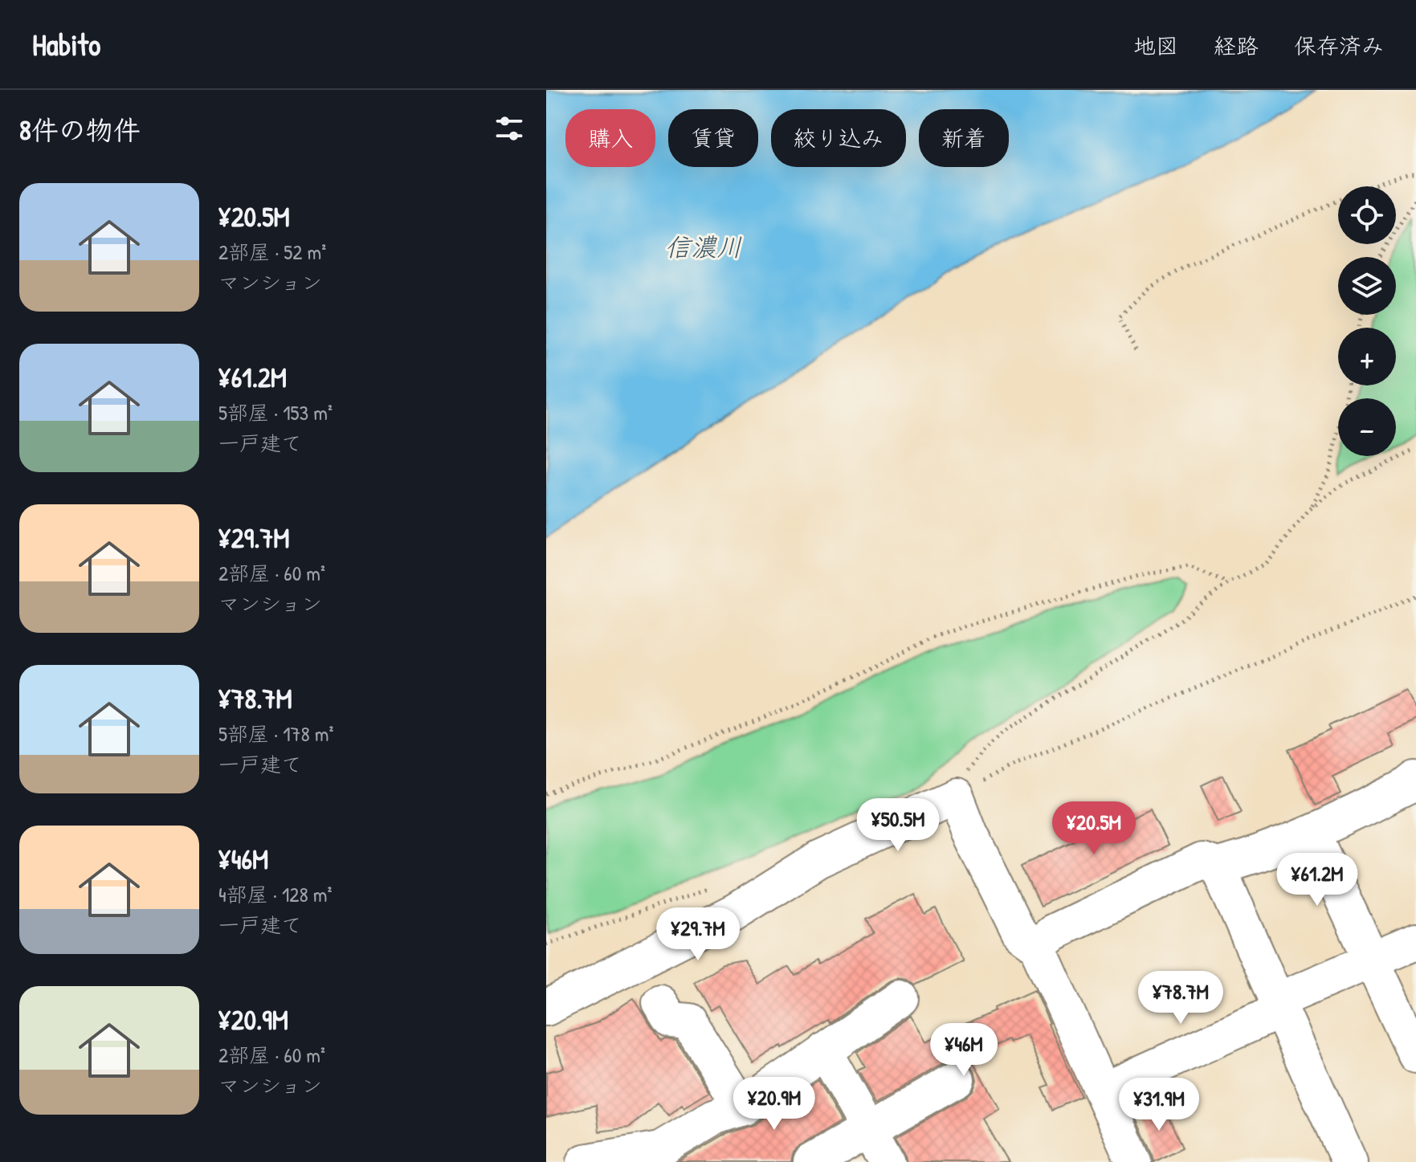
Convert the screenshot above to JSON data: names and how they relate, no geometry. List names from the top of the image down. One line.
{"water":["信濃川"],"page":{"header":"Habito","nav":["地図","経路","保存済み"],"heading":"8件の物件","chip":["購入","賃貸","絞り込み","新着"],"list":[{"name":"¥20.5M","note":"2部屋 · 52 m² · マンション"},{"name":"¥61.2M","note":"5部屋 · 153 m² · 一戸建て"},{"name":"¥29.7M","note":"2部屋 · 60 m² · マンション"},{"name":"¥78.7M","note":"5部屋 · 178 m² · 一戸建て"},{"name":"¥46M","note":"4部屋 · 128 m² · 一戸建て"},{"name":"¥20.9M","note":"2部屋 · 60 m² · マンション"}],"map_buttons":["+","−"],"price":["¥50.5M","¥20.5M","¥61.2M","¥29.7M","¥78.7M","¥46M","¥20.9M","¥31.9M"]}}
